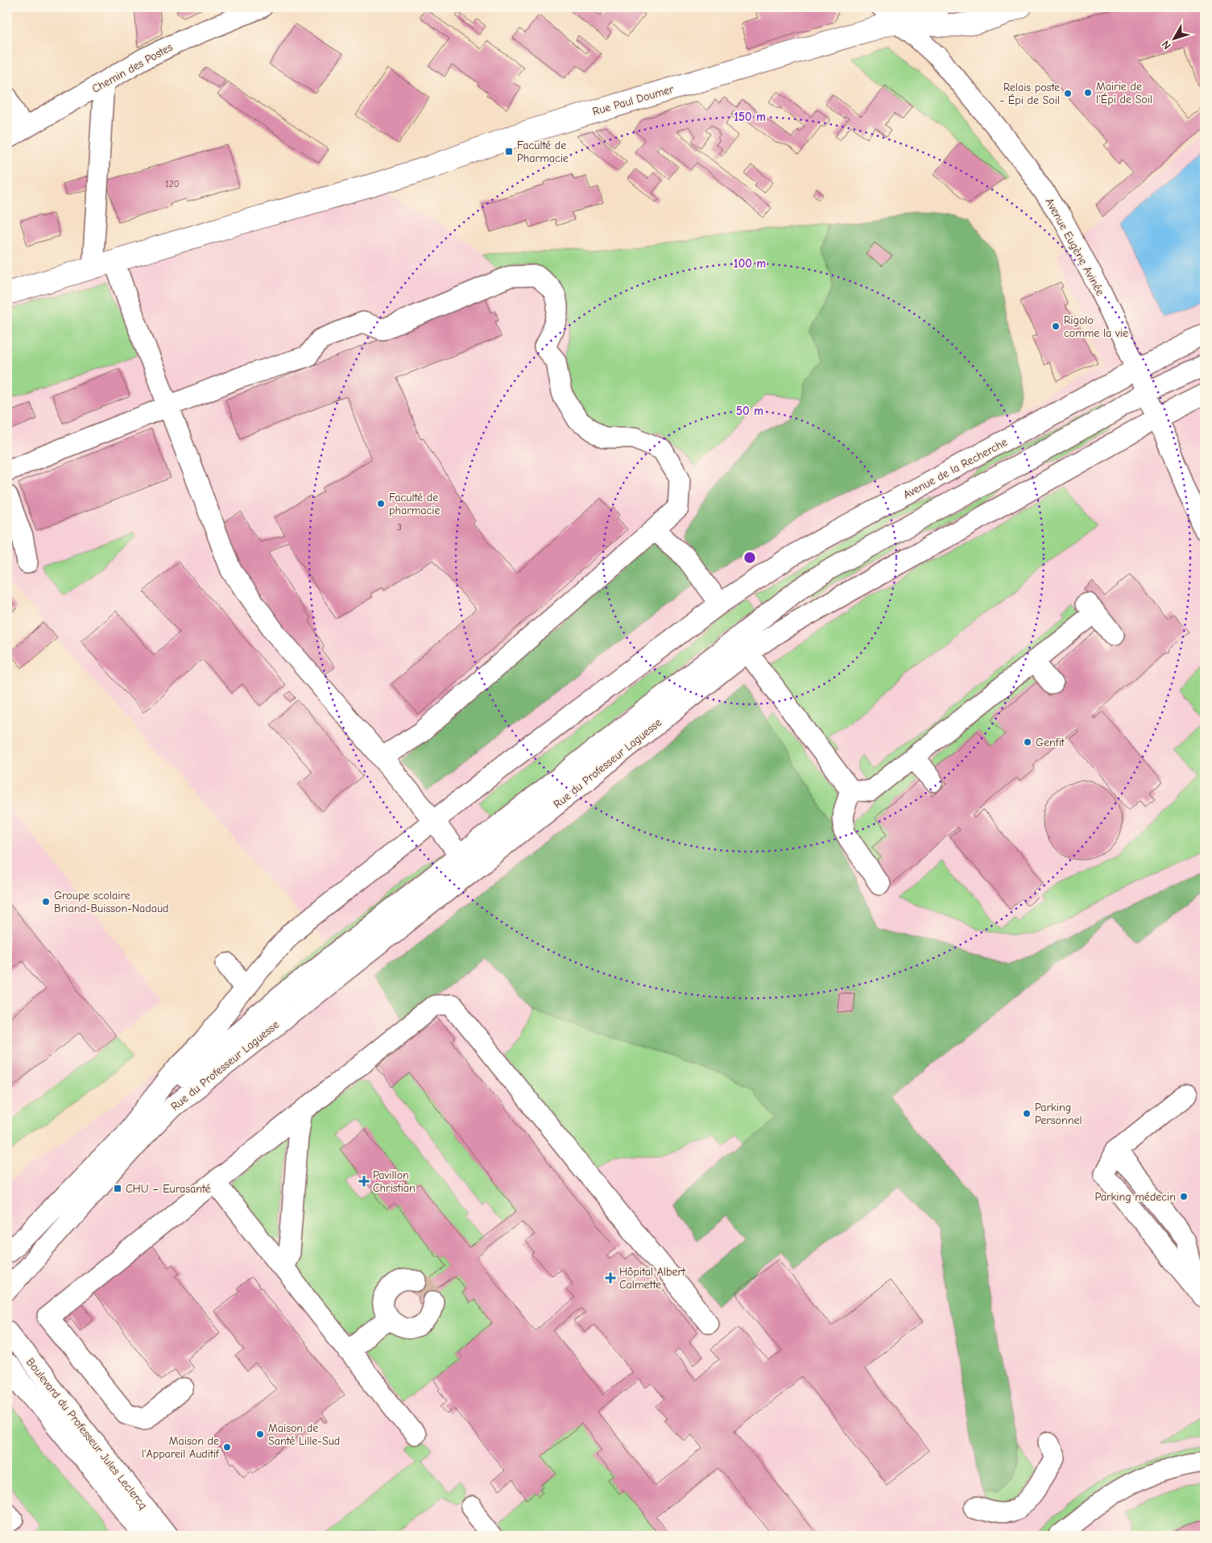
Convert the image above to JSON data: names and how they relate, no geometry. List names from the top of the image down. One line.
{"streets":{"main road":["Rue Paul Doumer"],"street":["Chemin des Postes","Avenue Eugène Avinée","Avenue de la Recherche","Rue du Professeur Laguesse","Boulevard du Professeur Jules Leclercq"]},"crossings":[["Rue Paul Doumer","Avenue Eugène Avinée"],["Avenue Eugène Avinée","Avenue de la Recherche"],["Avenue de la Recherche","Rue du Professeur Laguesse"]],"places":{"other":["Mairie de l'Épi de Soil","Relais poste - Épi de Soil","Rigolo comme la vie","Faculté de pharmacie","Genfit","Groupe scolaire Briand-Buisson-Nadaud","Parking Personnel","Parking médecin","Maison de Santé Lille-Sud","Maison de l'Appareil Auditif"],"transit":["Faculté de Pharmacie","CHU – Eurasanté"],"health":["Pavillon Christian","Hôpital Albert Calmette"]},"house_numbers":["120","3"],"north":"bottom left","rings":["150 m","100 m","50 m"]}
